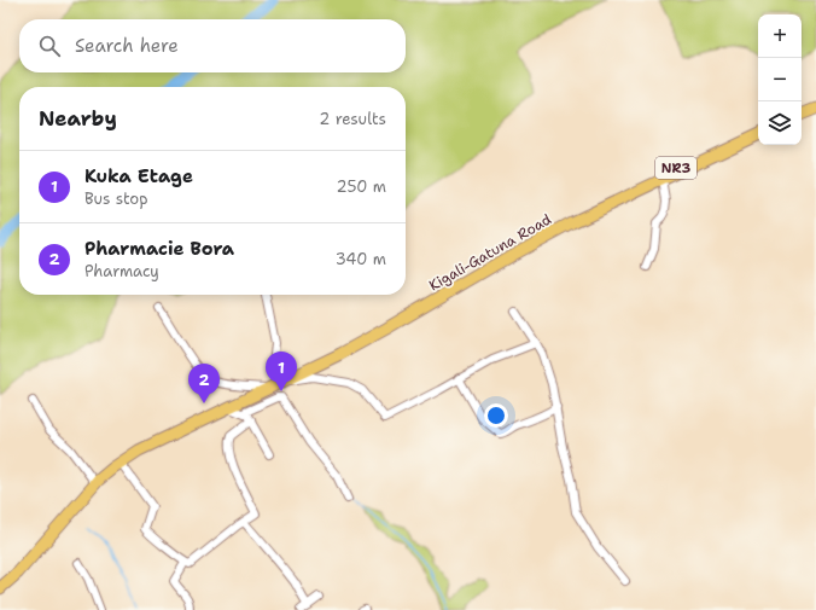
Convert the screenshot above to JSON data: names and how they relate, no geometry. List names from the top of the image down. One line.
{"streets":{"highway":["NR3","Kigali-Gatuna Road"]},"page":{"map_buttons":["+","−"],"search":"Search here","heading":["Nearby","2 results"],"list":[{"mark":"1","name":"Kuka Etage","note":"Bus stop","value":"250 m"},{"mark":"2","name":"Pharmacie Bora","note":"Pharmacy","value":"340 m"}],"pins":["1","2"]}}
